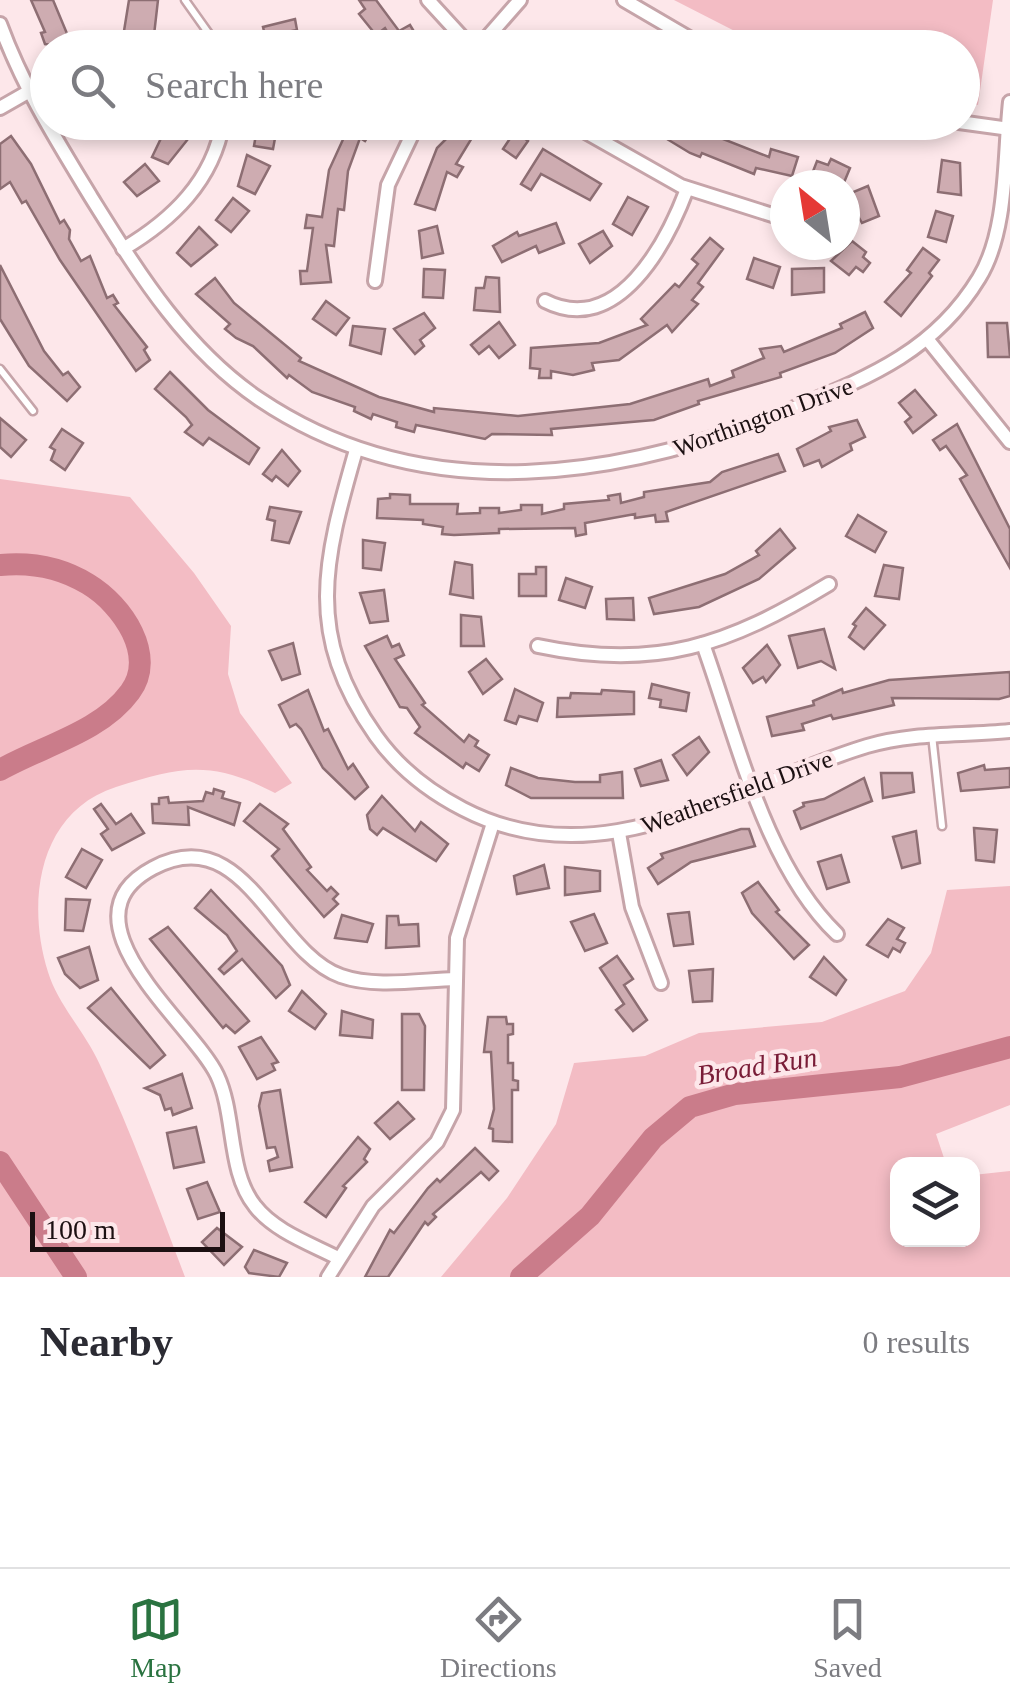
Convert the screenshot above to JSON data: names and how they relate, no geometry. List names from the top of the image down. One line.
{"streets":{"street":["Worthington Drive","Weathersfield Drive"]},"crossings":[["Worthington Drive","Weathersfield Drive"]],"water":["Broad Run"],"scale_bar":"100 m","north":"top left","page":{"search":"Search here","scale":"100 m","heading":["Nearby","0 results"],"nav":["Map","Directions","Saved"]}}
